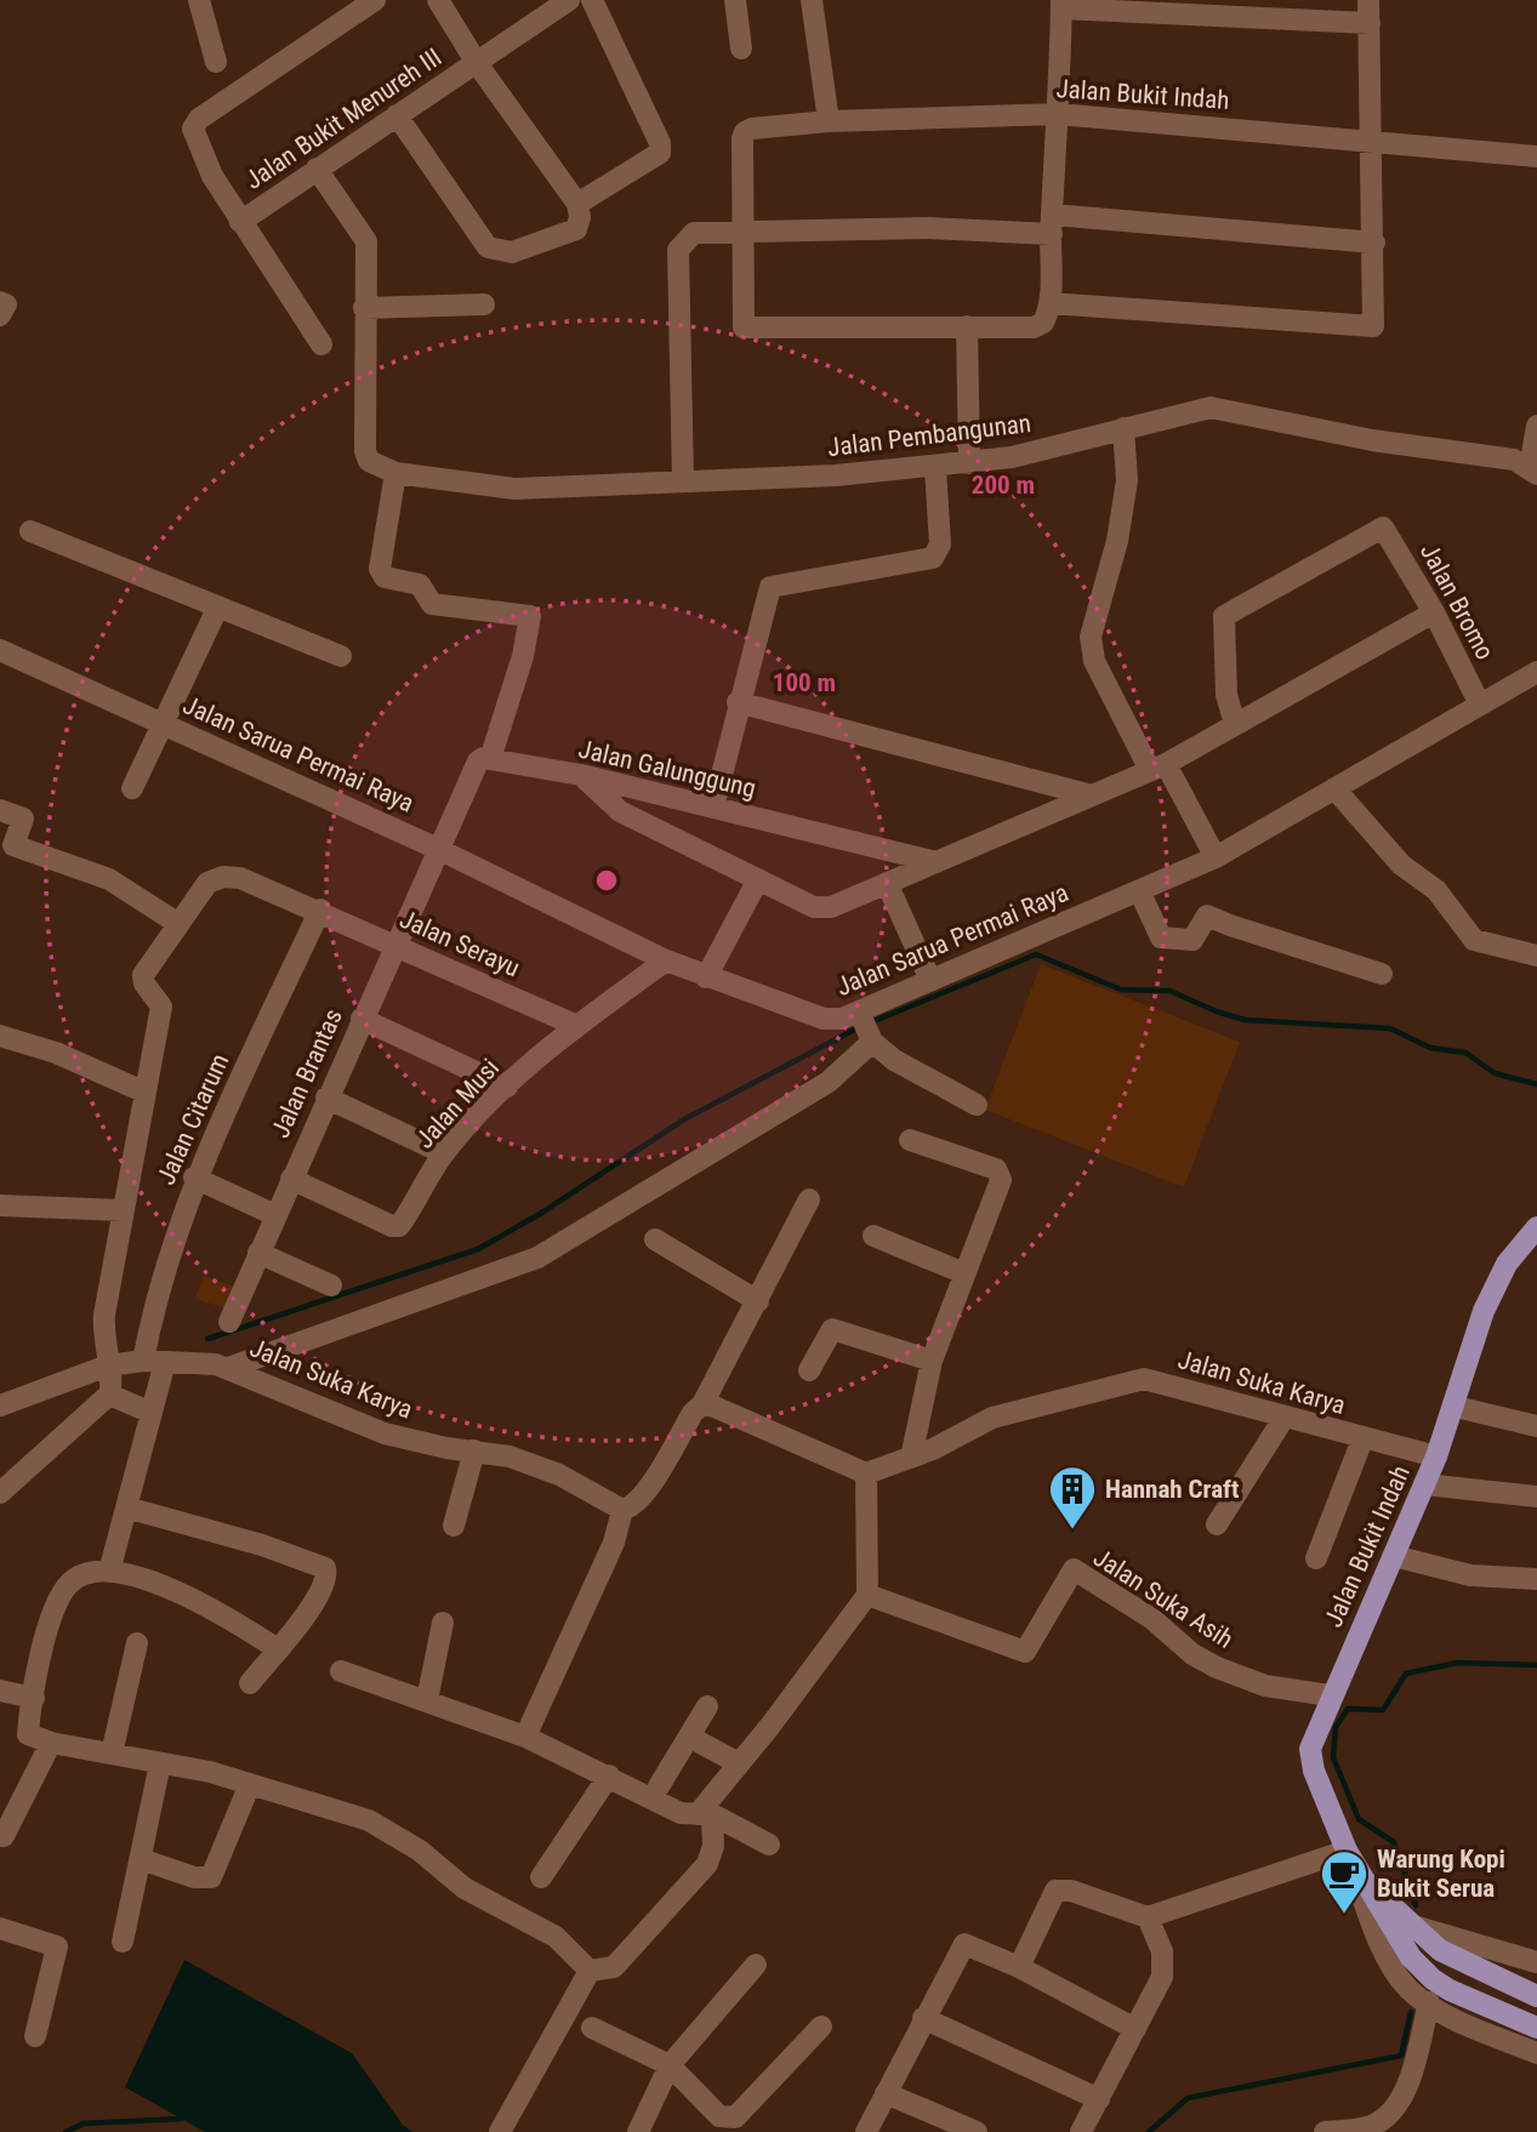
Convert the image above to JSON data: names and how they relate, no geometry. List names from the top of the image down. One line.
{"streets":{"main road":["Jalan Bukit Indah"],"street":["Jalan Bukit Menureh III","Jalan Pembangunan","Jalan Bromo","Jalan Sarua Permai Raya","Jalan Galunggung","Jalan Serayu","Jalan Brantas","Jalan Musi","Jalan Citarum","Jalan Suka Karya","Jalan Suka Asih"]},"crossings":[["Jalan Bukit Indah","Jalan Suka Karya"],["Jalan Bukit Indah","Jalan Suka Asih"],["Jalan Bromo","Jalan Sarua Permai Raya"],["Jalan Sarua Permai Raya","Jalan Brantas"],["Jalan Sarua Permai Raya","Jalan Musi"],["Jalan Serayu","Jalan Brantas"],["Jalan Serayu","Jalan Musi"],["Jalan Serayu","Jalan Citarum"],["Jalan Brantas","Jalan Musi"],["Jalan Citarum","Jalan Suka Karya"]],"places":{"building":["Hannah Craft"],"cafe":["Warung Kopi Bukit Serua"]},"rings":["200 m","100 m"]}
